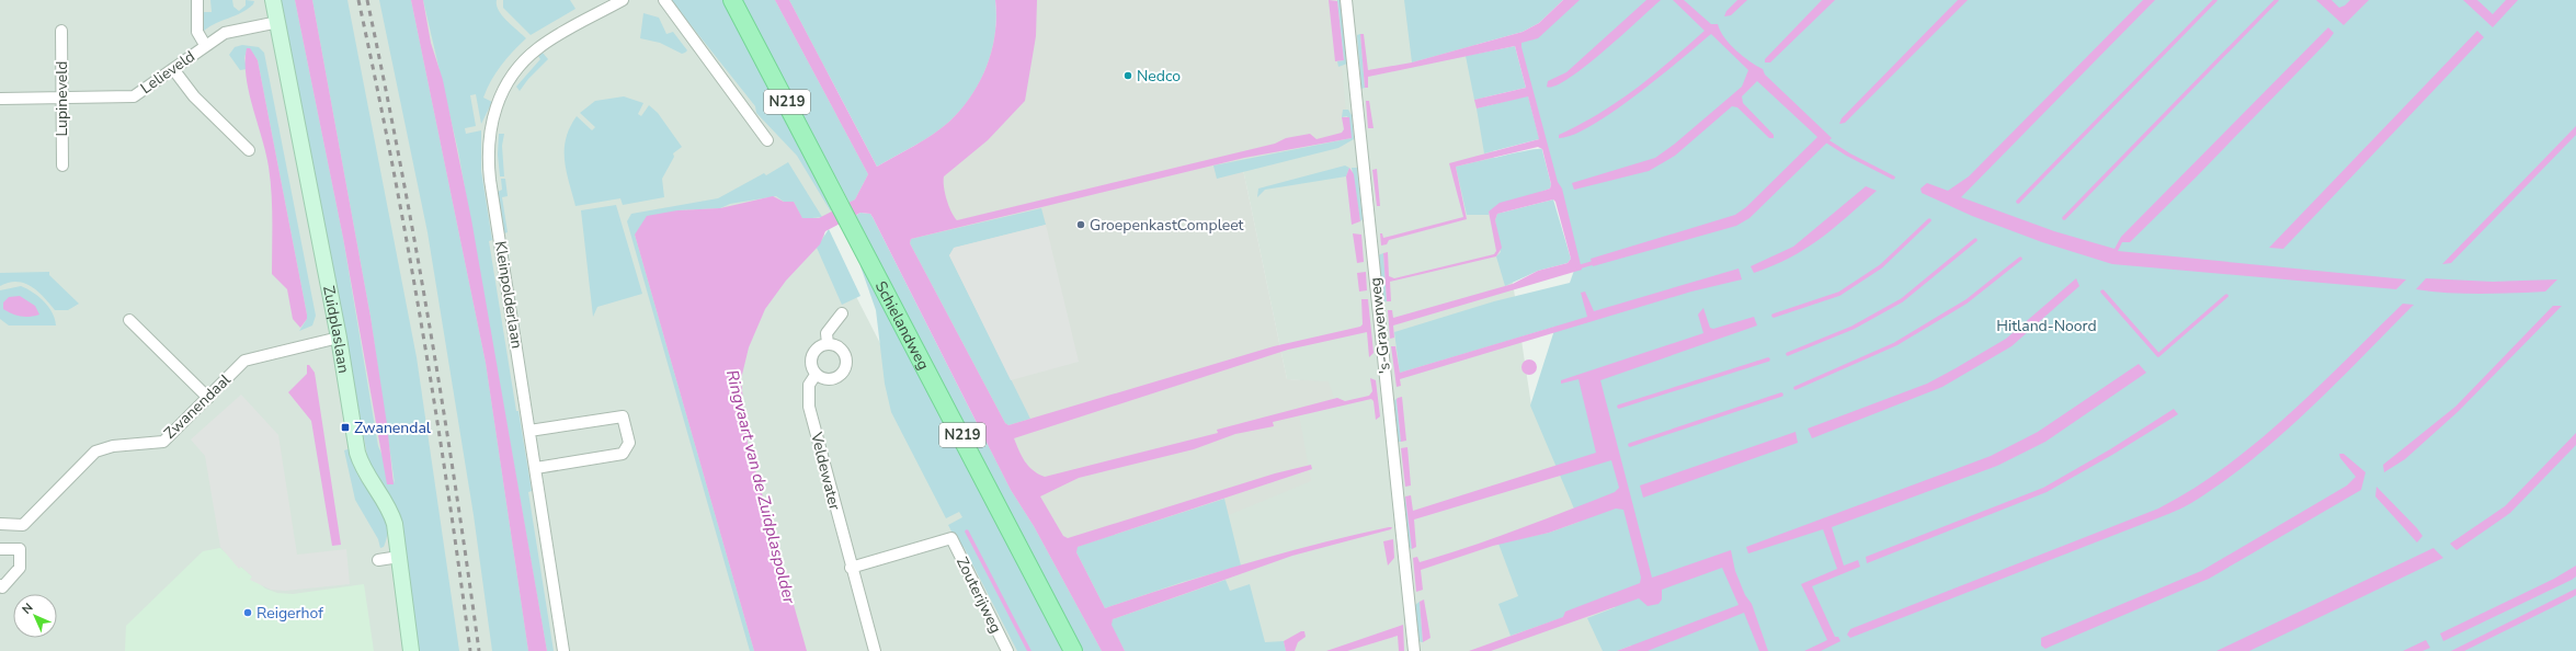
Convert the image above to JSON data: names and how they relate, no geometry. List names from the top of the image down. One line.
{"streets":{"main road":["N219","Schielandweg"],"street":["Lelieveld","Lupineveld","Kleinpolderlaan","'s-Gravenweg","Zuidplaslaan","Zwanendaal","Veldewater","Zouterijweg"]},"crossings":[["Lelieveld","Lupineveld"],["Lelieveld","Zuidplaslaan"],["Zuidplaslaan","Zwanendaal"],["Veldewater","Zouterijweg"]],"water":["Ringvaart van de Zuidplaspolder"],"parks":["Hitland-Noord"],"places":{"other":["Nedco","GroepenkastCompleet","Reigerhof"],"transit":["Zwanendal"]},"north":"top left"}
